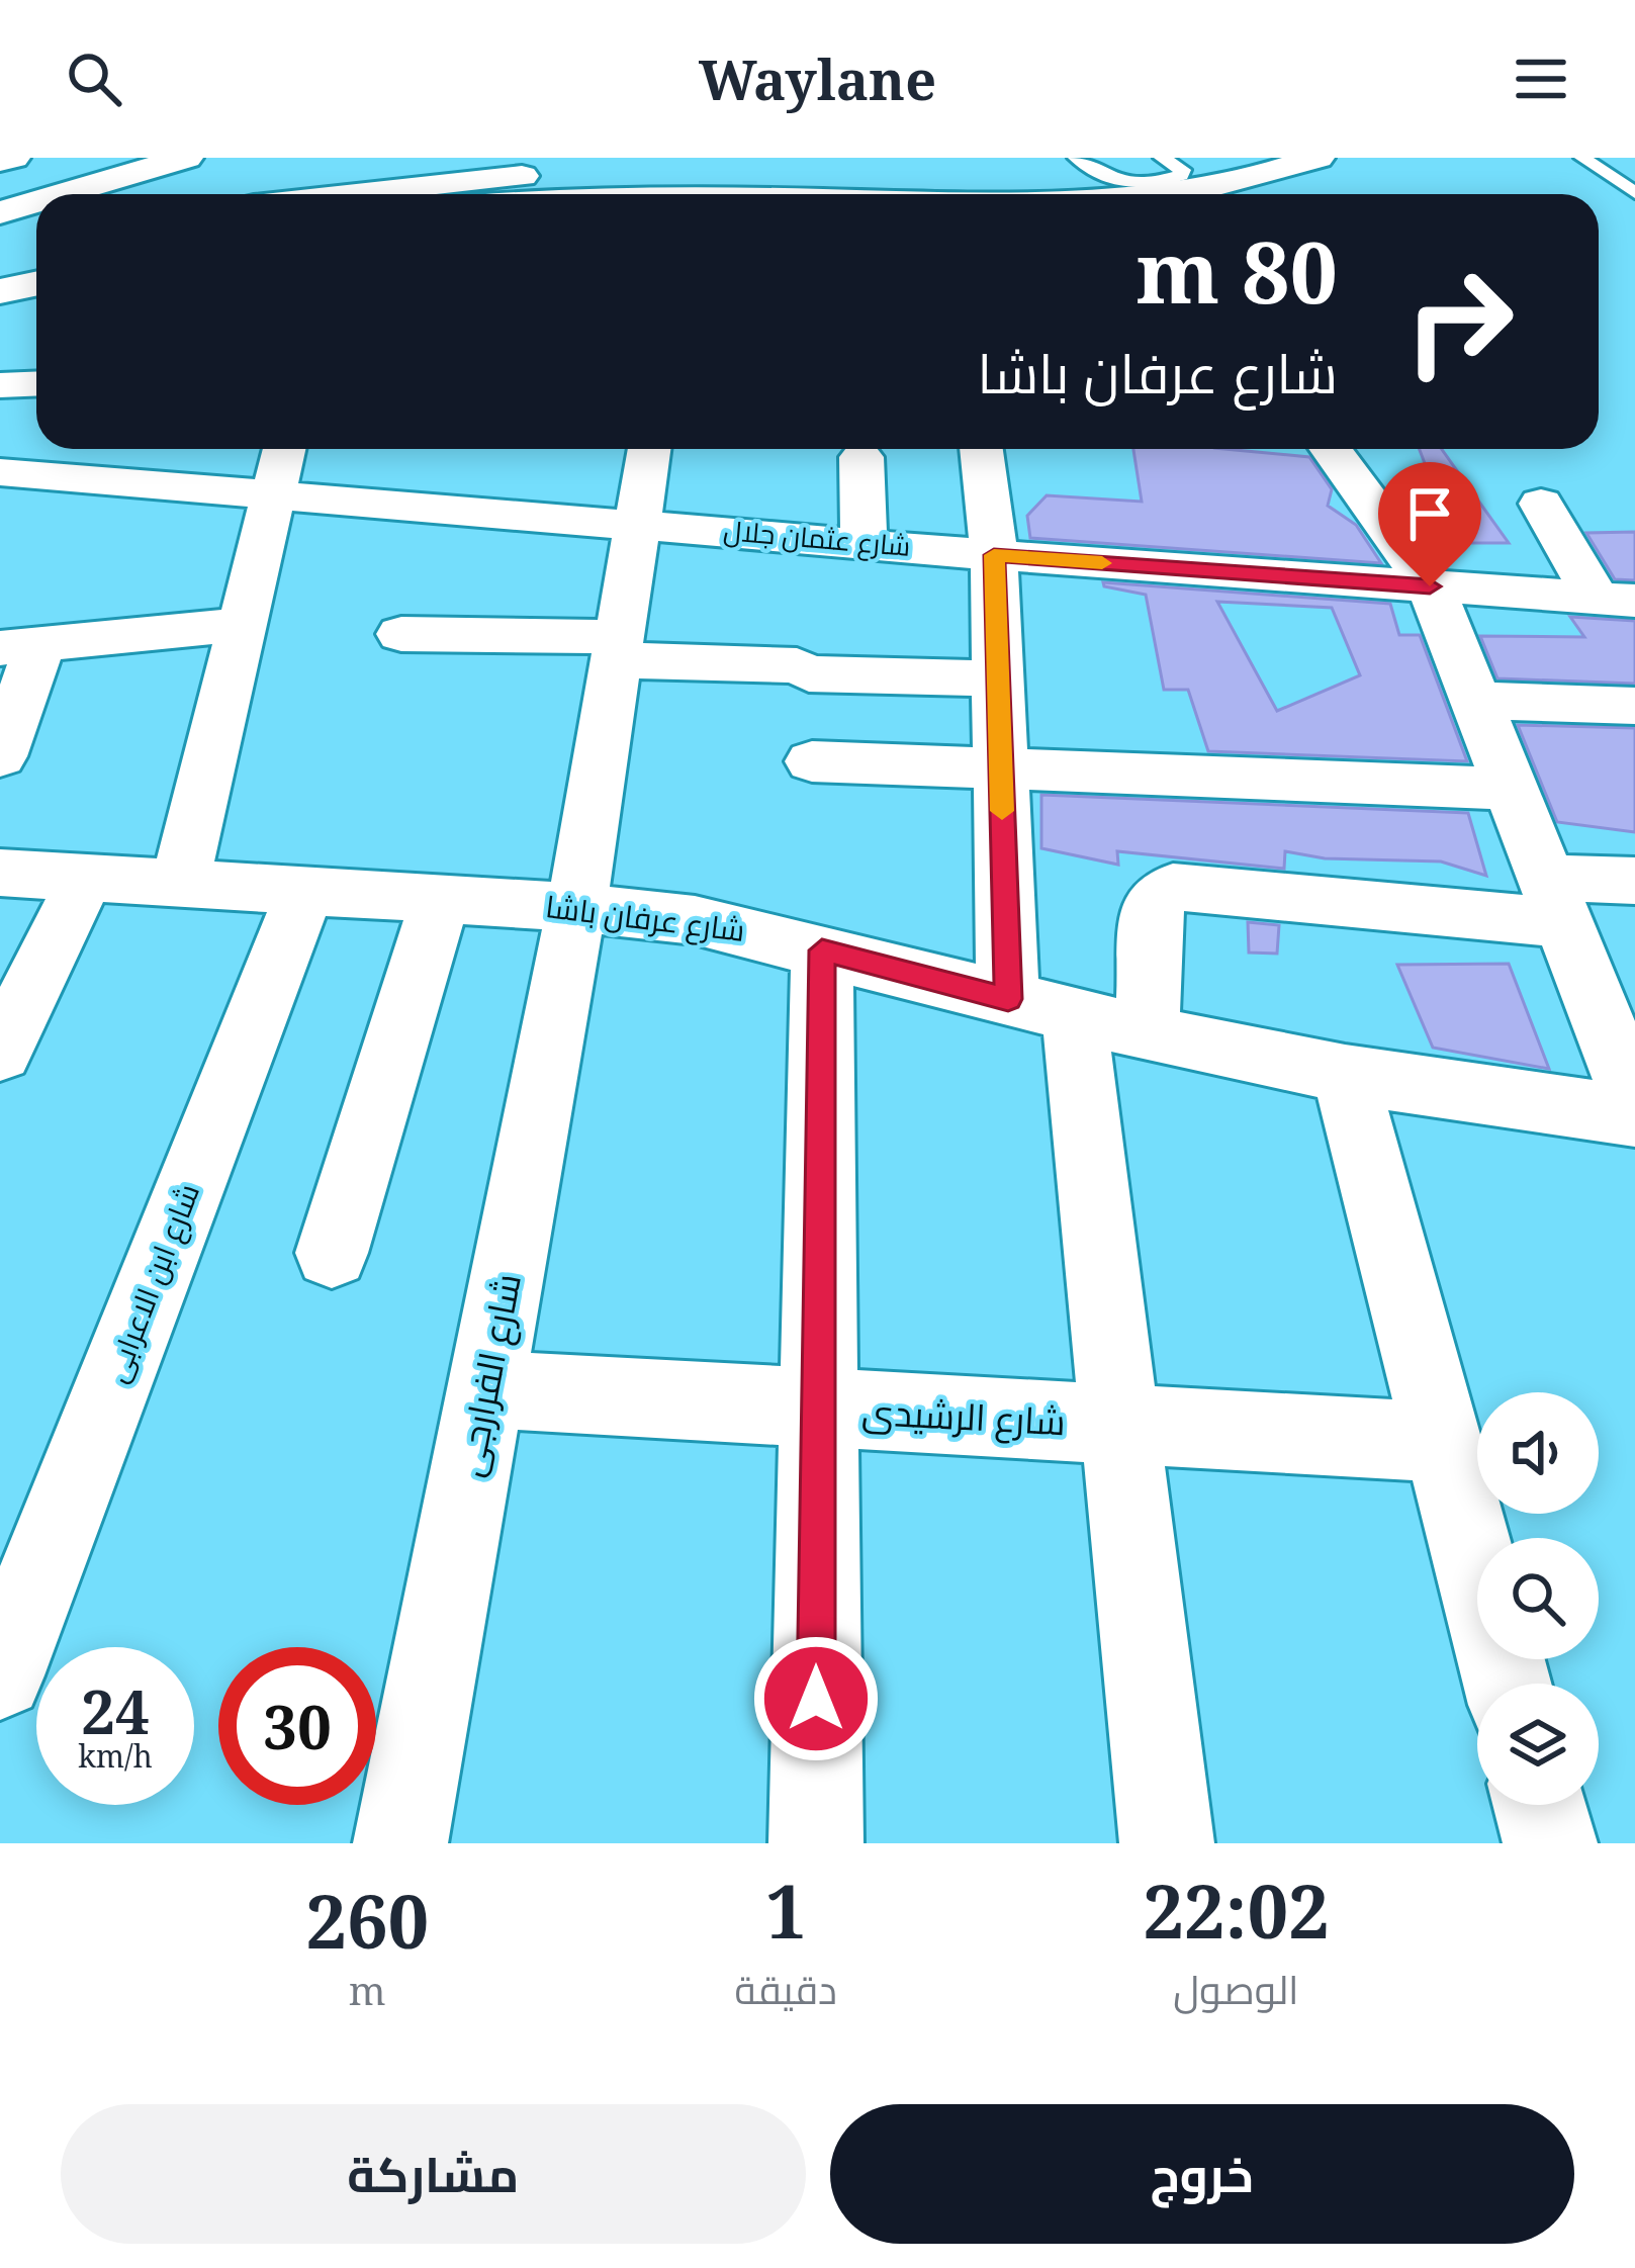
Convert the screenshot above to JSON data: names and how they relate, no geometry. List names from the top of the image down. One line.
{"streets":{"street":["شارع عثمان جلال","شارع عرفان باشا","شارع ابن الاعرابى","شارع الفرارجى","شارع الرشيدى"]},"crossings":[["شارع عثمان جلال","شارع الفرارجى"],["شارع عرفان باشا","شارع ابن الاعرابى"],["شارع عرفان باشا","شارع الفرارجى"],["شارع الفرارجى","شارع الرشيدى"]],"page":{"header":"Waylane","turn":["80 m","شارع عرفان باشا"],"speed":"24 km/h","limit":"30","eta":["22:02","الوصول","1","دقيقة","260","m"],"buttons":["خروج","مشاركة"]}}
